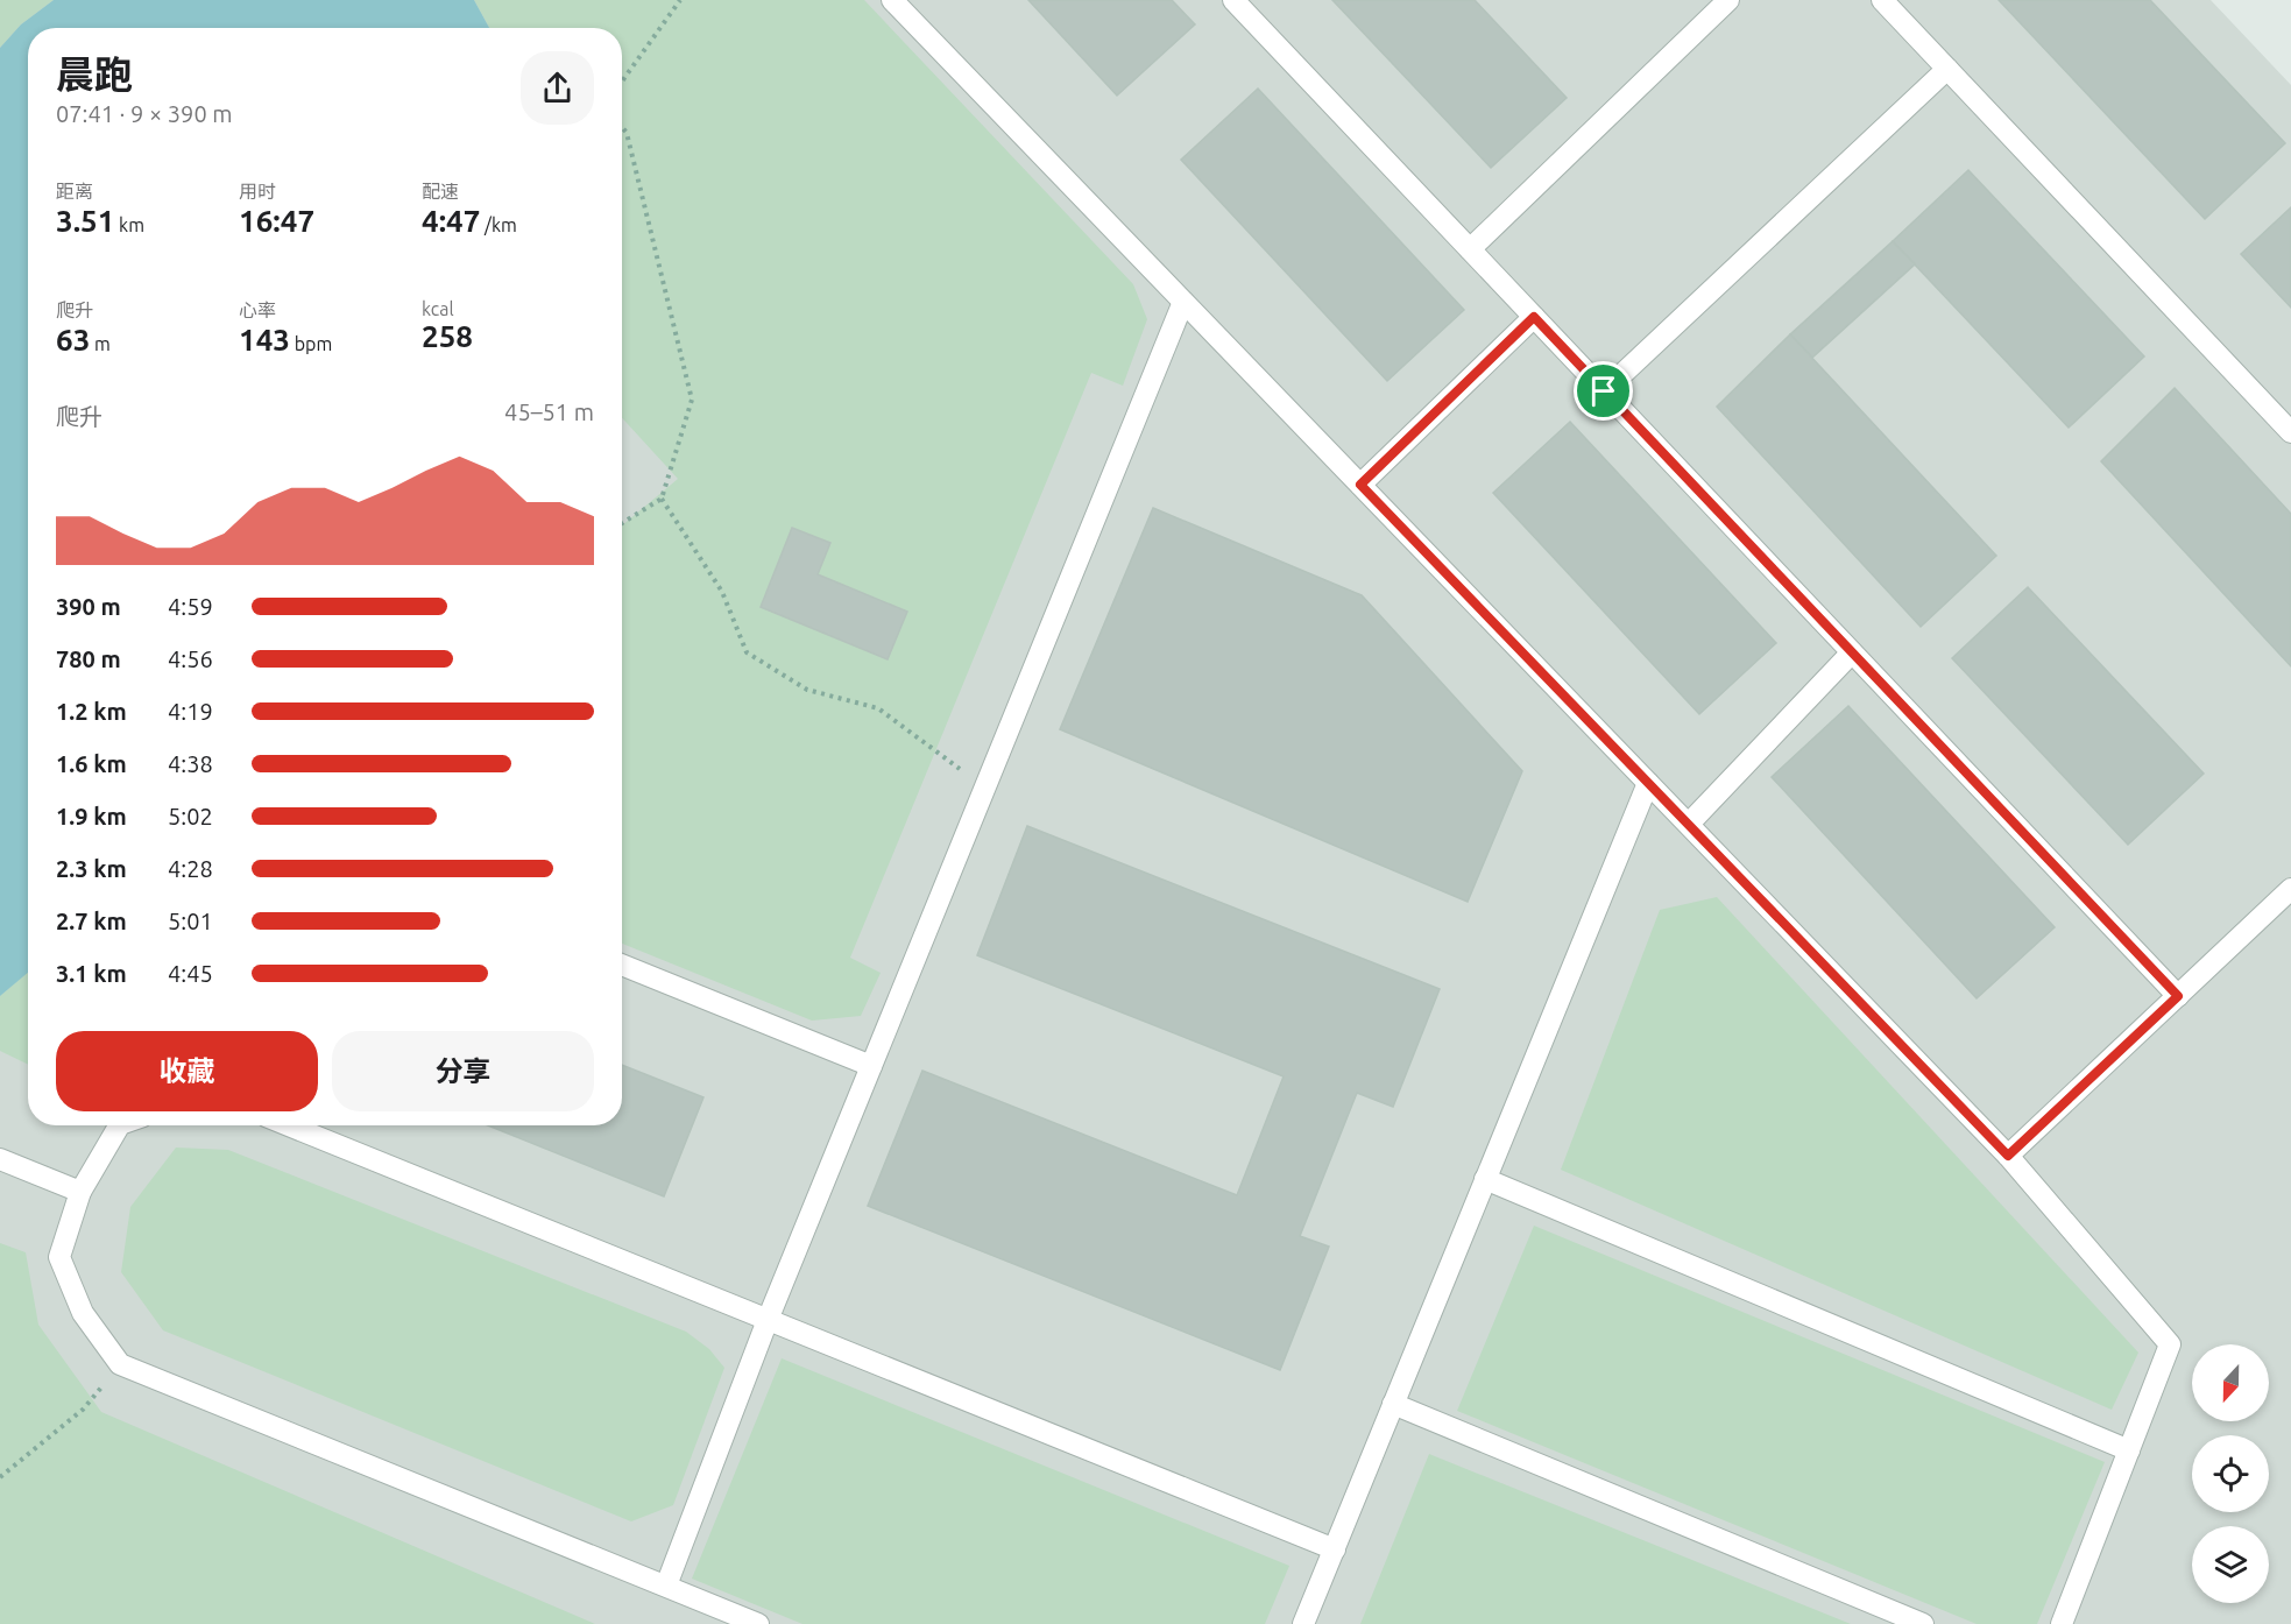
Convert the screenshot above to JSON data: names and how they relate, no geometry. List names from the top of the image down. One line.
{"north":"bottom","page":{"heading":["晨跑","07:41 · 9 × 390 m"],"stats":[["距离","3.51 km"],["用时","16:47"],["配速","4:47 /km"],["爬升","63 m"],["心率","143 bpm"],["kcal","258"]],"chart":["爬升","45–51 m"],"list":[{"name":"390 m","note":"4:59"},{"name":"780 m","note":"4:56"},{"name":"1.2 km","note":"4:19"},{"name":"1.6 km","note":"4:38"},{"name":"1.9 km","note":"5:02"},{"name":"2.3 km","note":"4:28"},{"name":"2.7 km","note":"5:01"},{"name":"3.1 km","note":"4:45"}],"buttons":["收藏","分享"]}}
